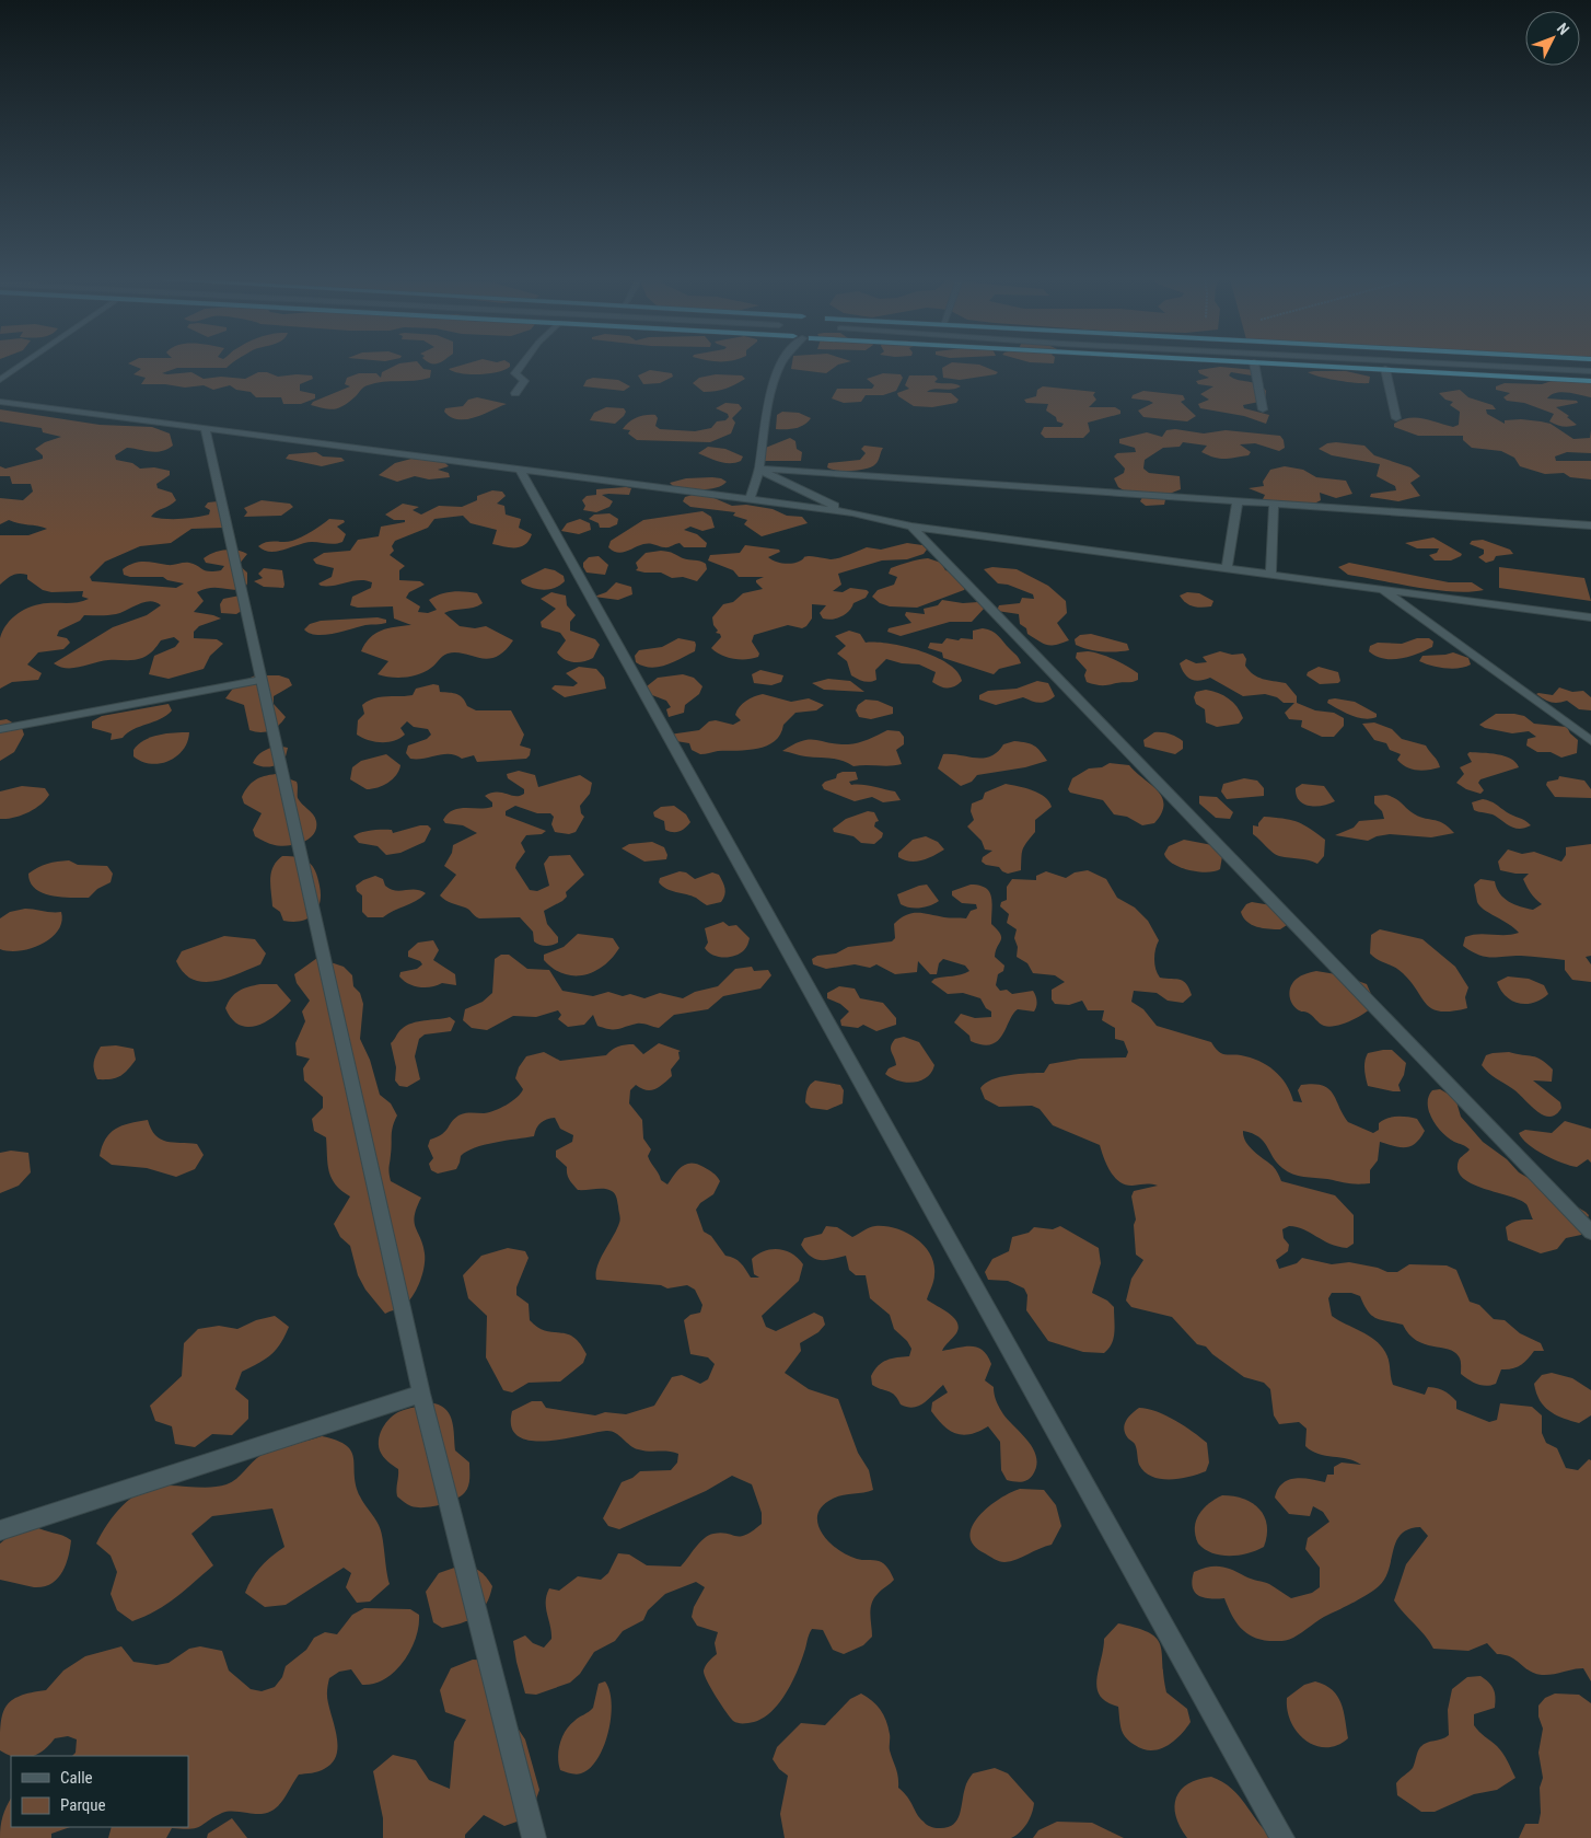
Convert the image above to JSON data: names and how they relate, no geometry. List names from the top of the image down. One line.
{"legend":["Calle","Parque"],"north":"top right"}
